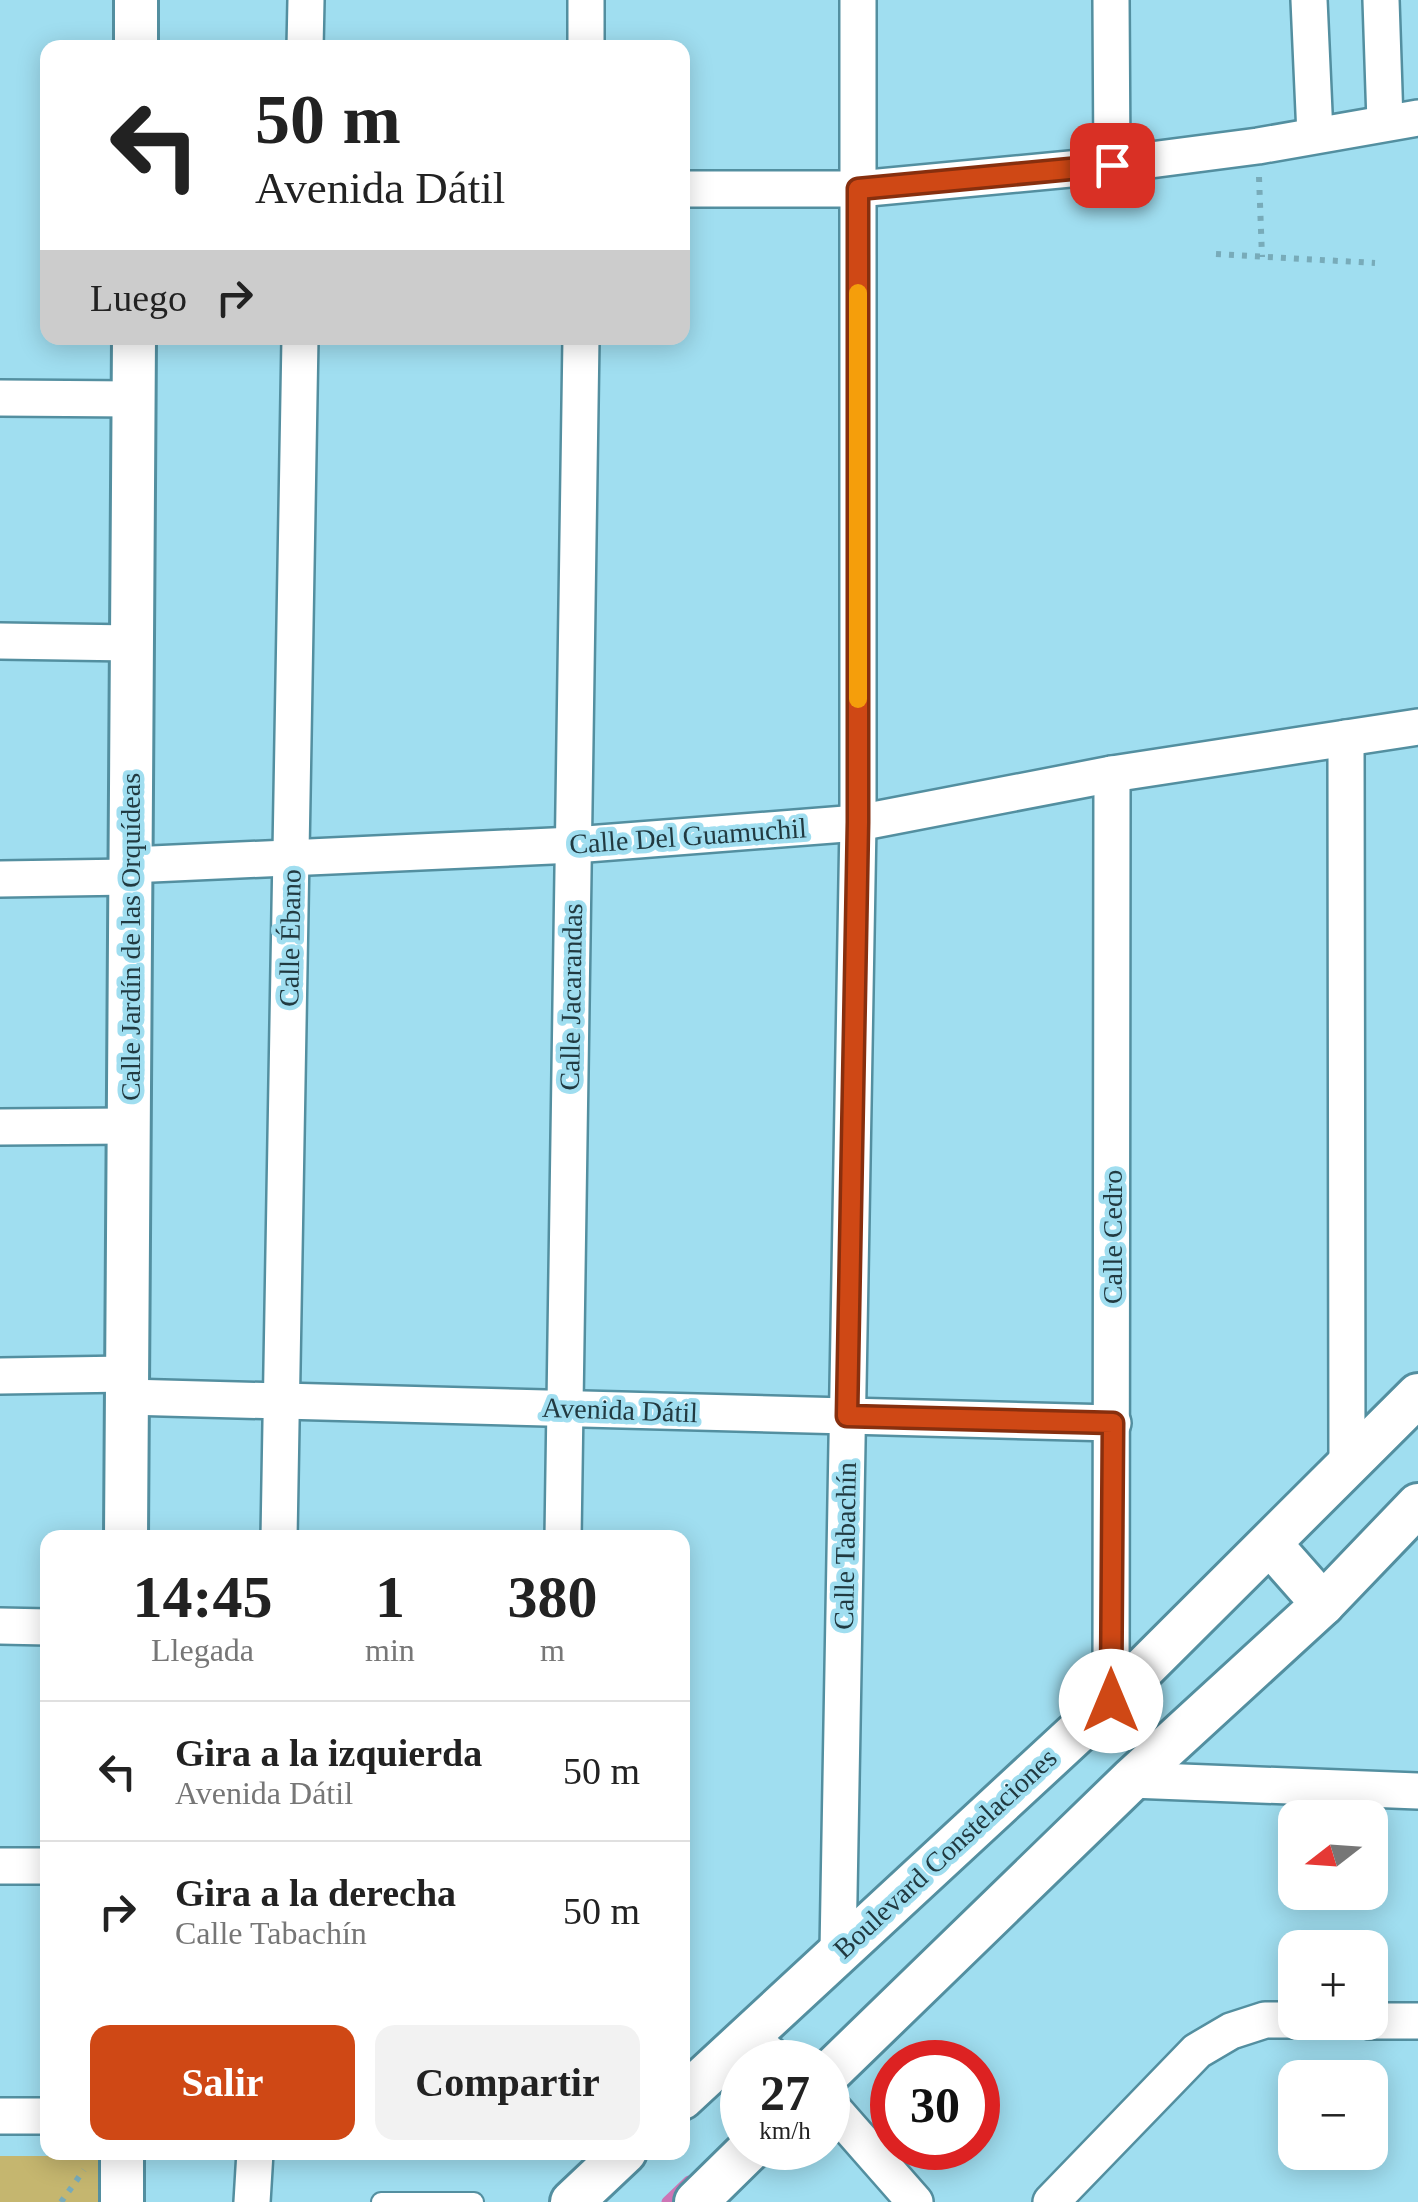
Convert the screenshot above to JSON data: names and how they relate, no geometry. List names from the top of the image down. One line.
{"streets":{"street":["Calle Del Guamuchil","Calle Jardín de las Orquídeas","Calle Ébano","Calle Jacarandas","Calle Cedro","Avenida Dátil","Calle Tabachín","Boulevard Constelaciones"]},"crossings":[["Calle Del Guamuchil","Calle Jardín de las Orquídeas"],["Calle Del Guamuchil","Calle Ébano"],["Calle Del Guamuchil","Calle Jacarandas"],["Calle Del Guamuchil","Calle Cedro"],["Calle Del Guamuchil","Calle Tabachín"],["Calle Jardín de las Orquídeas","Avenida Dátil"],["Calle Ébano","Avenida Dátil"],["Calle Jacarandas","Avenida Dátil"],["Calle Cedro","Avenida Dátil"],["Calle Cedro","Boulevard Constelaciones"],["Avenida Dátil","Calle Tabachín"],["Calle Tabachín","Boulevard Constelaciones"]],"north":"left","page":{"turn":["50 m","Avenida Dátil"],"then":"Luego","eta":["14:45","Llegada","1","min","380","m"],"list":[{"name":"Gira a la izquierda","note":"Avenida Dátil","value":"50 m"},{"name":"Gira a la derecha","note":"Calle Tabachín","value":"50 m"}],"map_buttons":["+","−"],"buttons":["Salir","Compartir"],"speed":"27 km/h","limit":"30"}}
